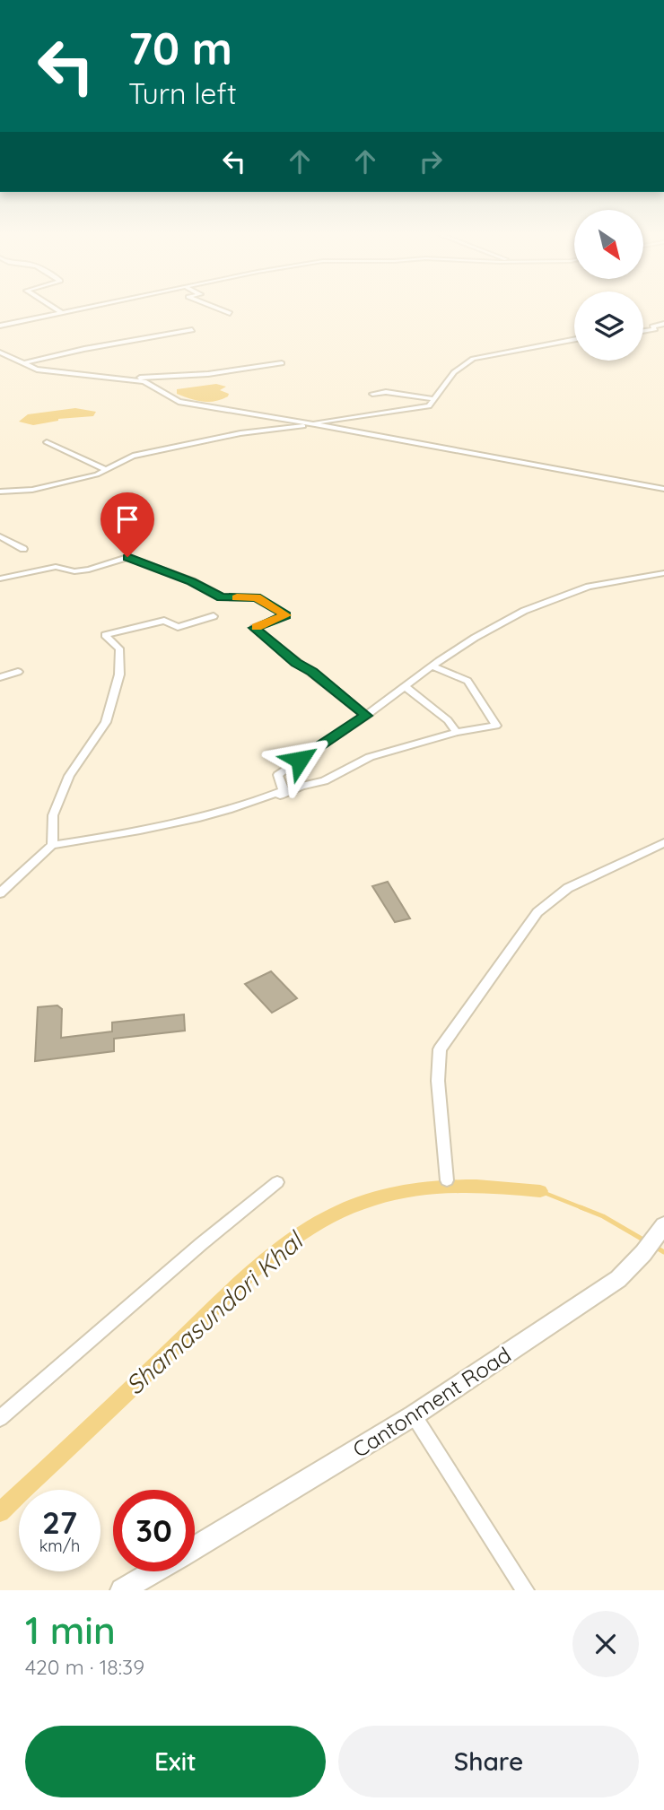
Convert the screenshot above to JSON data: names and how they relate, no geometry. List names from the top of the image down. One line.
{"streets":{"street":["Cantonment Road"]},"water":["Shamasundori Khal"],"north":"bottom right","page":{"turn":["70 m","Turn left"],"speed":"27 km/h","limit":"30","heading":["1 min","420 m · 18:39"],"buttons":["Exit","Share"]}}
